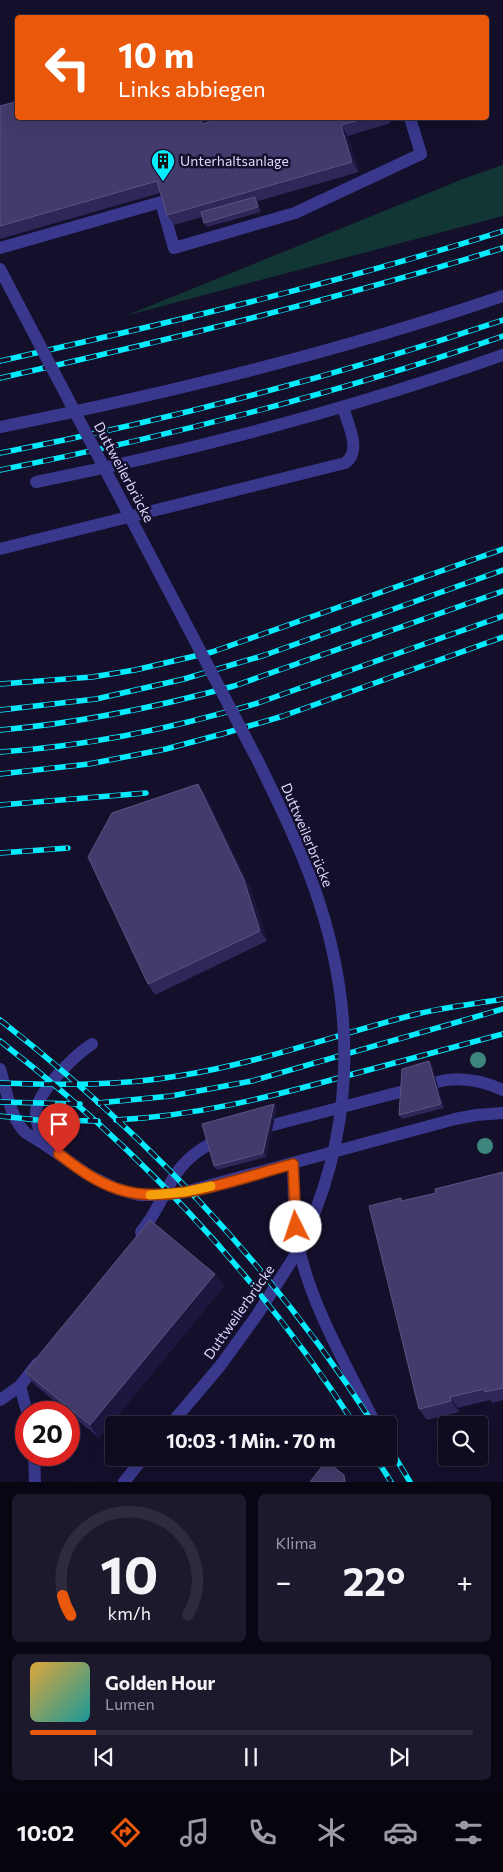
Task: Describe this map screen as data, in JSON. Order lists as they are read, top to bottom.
{
  "streets": {
    "street": ["Duttweilerbrücke"]
  },
  "places": {
    "building": ["Unterhaltsanlage"]
  },
  "page": {
    "turn": ["10 m", "Links abbiegen"],
    "limit": "20",
    "trip": "10:03 · 1 Min. · 70 m",
    "tile": "Klima",
    "heat": ["−", "22°", "+"],
    "song": ["Golden Hour", "Lumen"],
    "tabs": "10:02",
    "gauge": ["10", "km/h"]
  }
}
